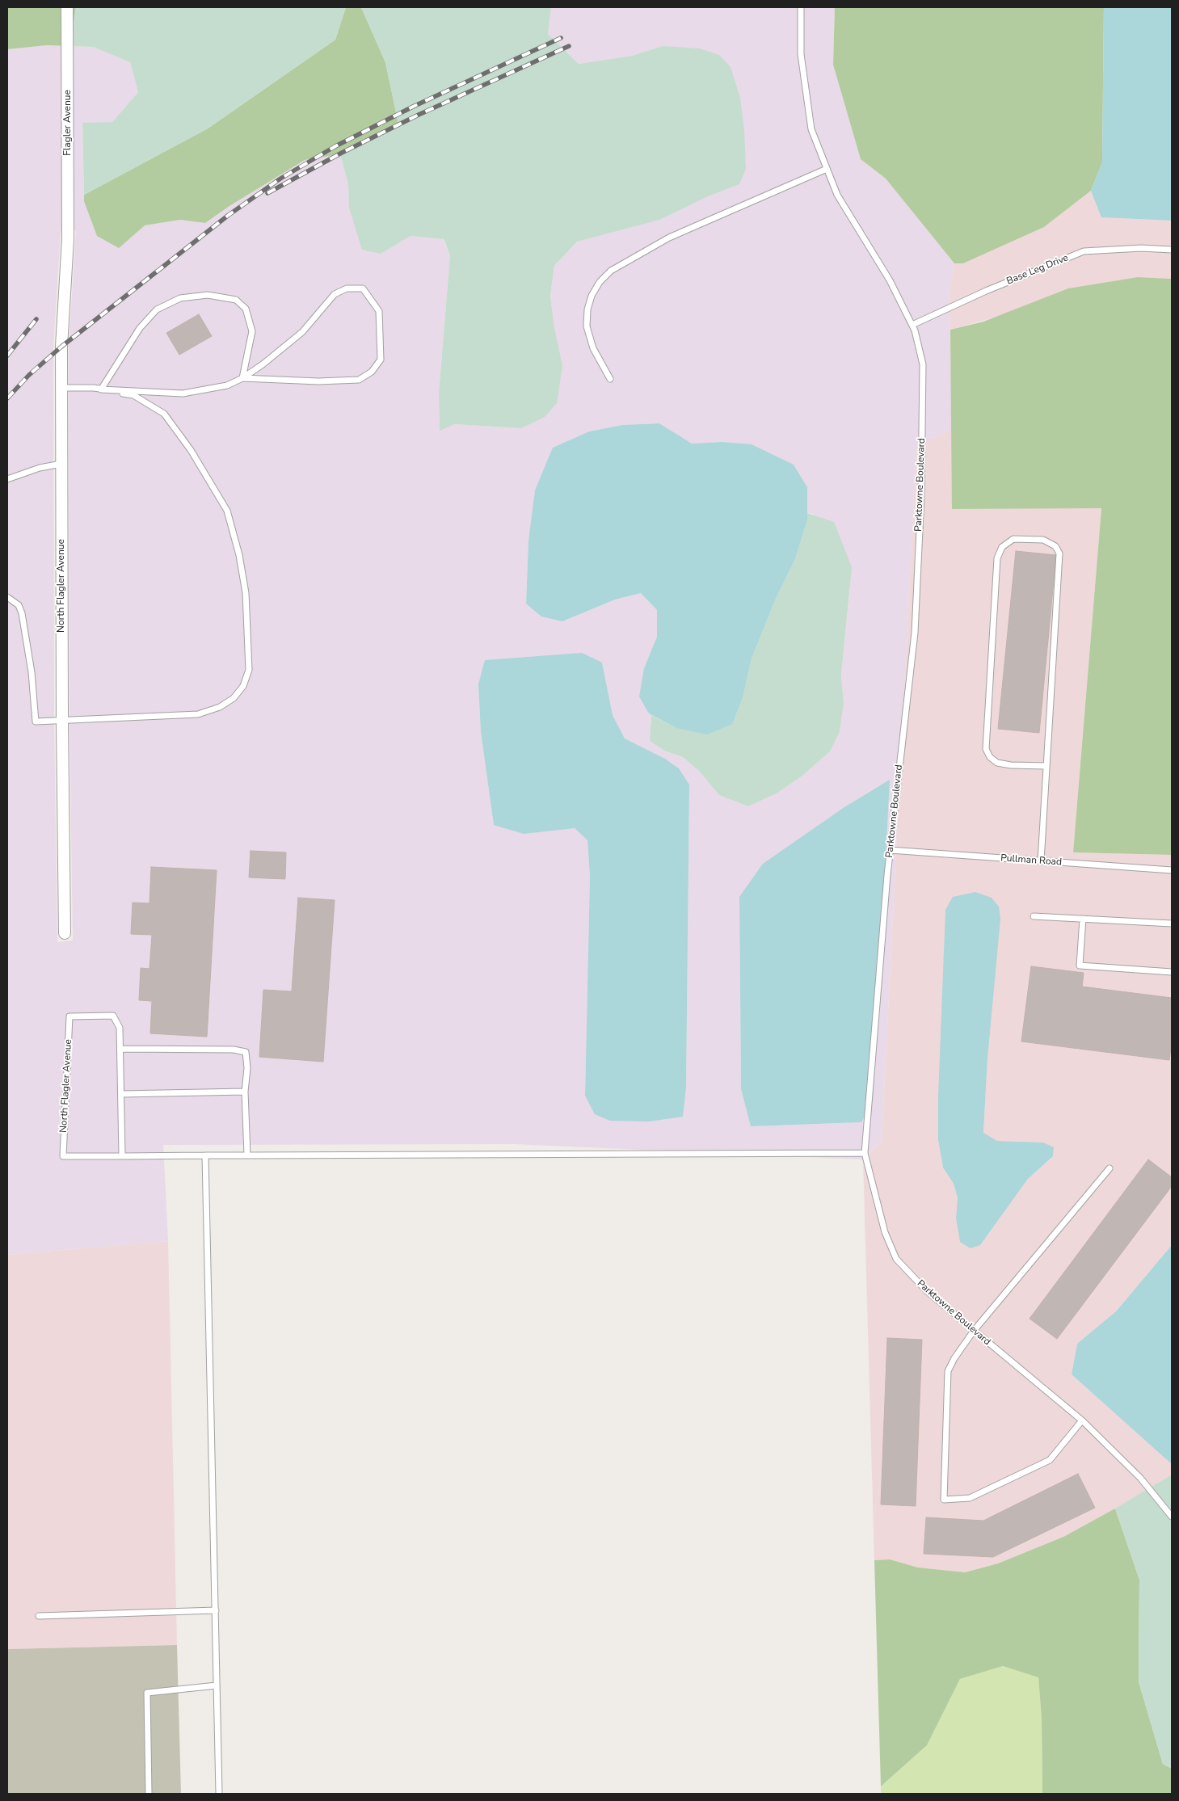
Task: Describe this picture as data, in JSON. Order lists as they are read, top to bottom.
{
  "streets": {
    "street": ["Flagler Avenue", "North Flagler Avenue"],
    "lane": ["Base Leg Drive", "Parktowne Boulevard", "Pullman Road"]
  },
  "crossings": [
    ["Flagler Avenue", "North Flagler Avenue"],
    ["Base Leg Drive", "Parktowne Boulevard"],
    ["Parktowne Boulevard", "Pullman Road"]
  ]
}
